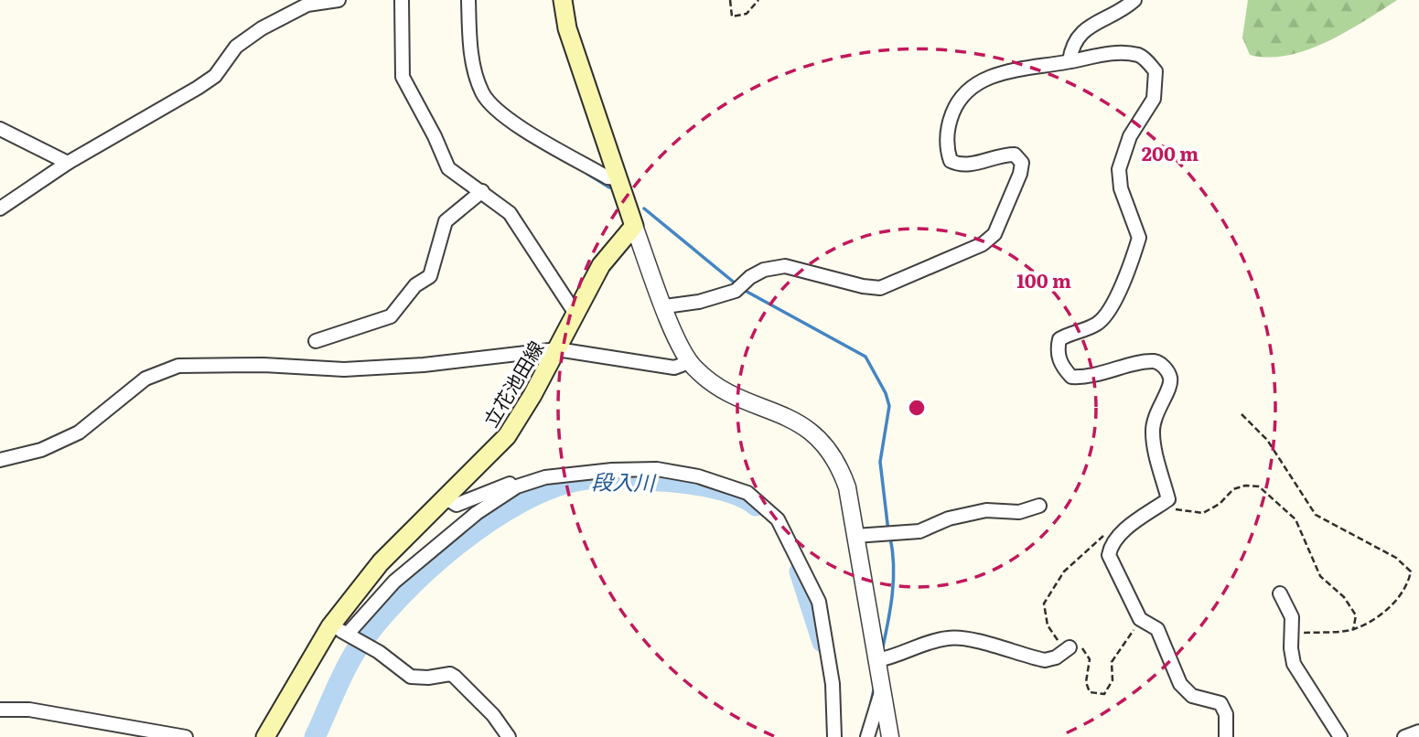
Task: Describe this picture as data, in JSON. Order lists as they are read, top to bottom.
{
  "streets": {
    "main road": ["立花池田線"]
  },
  "water": ["段入川"],
  "rings": ["200 m", "100 m"]
}
